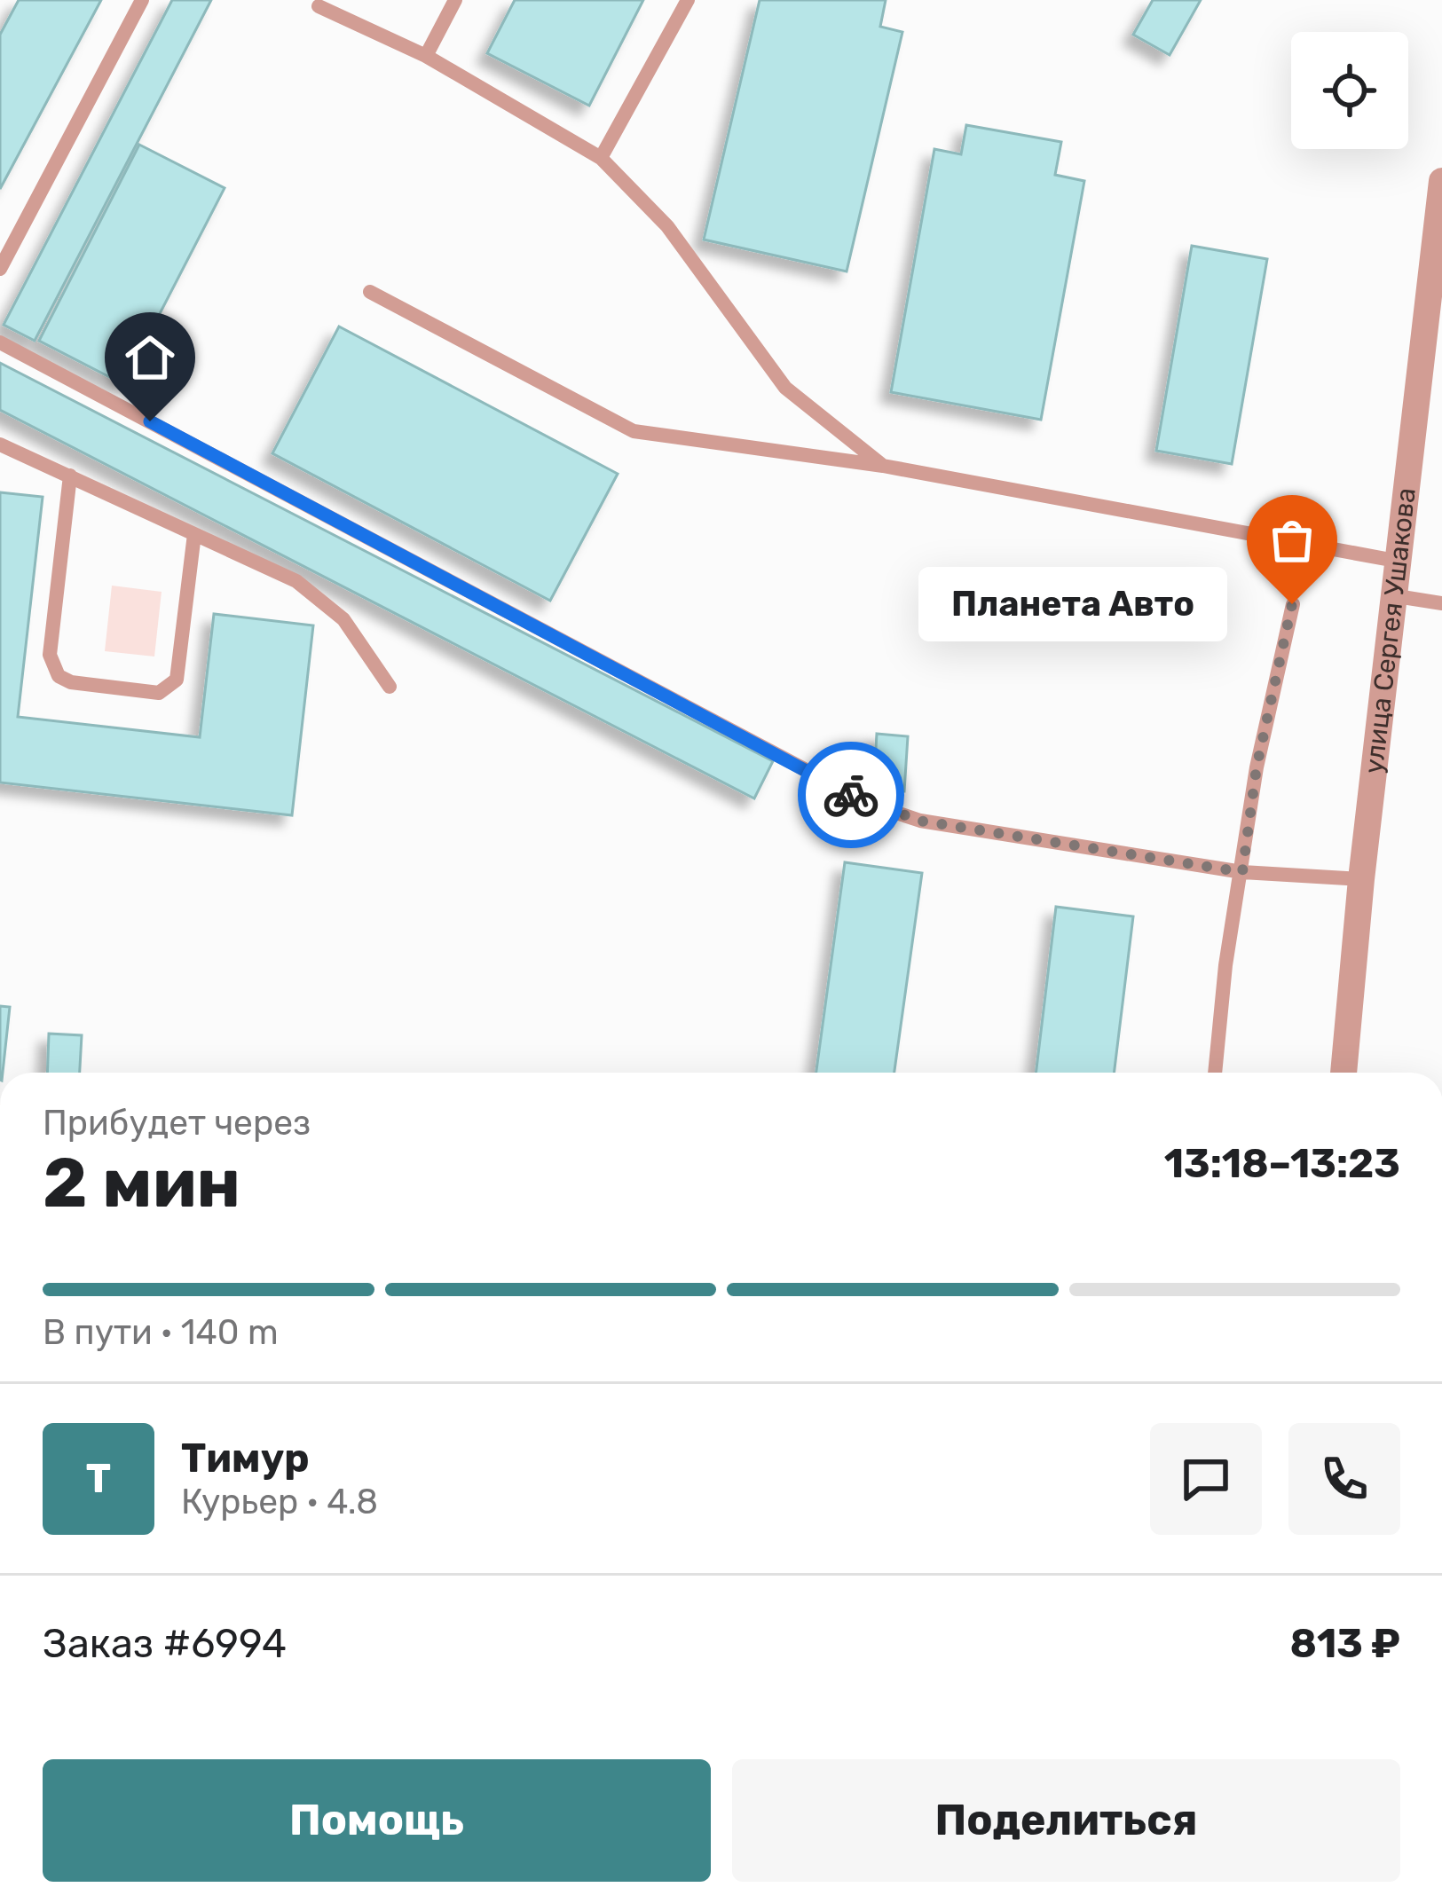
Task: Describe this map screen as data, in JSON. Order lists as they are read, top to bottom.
{
  "streets": {
    "street": ["улица Сергея Ушакова"]
  },
  "places": ["Планета Авто"],
  "page": {
    "bubble": "Планета Авто",
    "heading": ["2 мин", "Прибудет через", "13:18–13:23"],
    "panel": [
      "Тимур",
      "Курьер · 4.8",
      "Заказ #6994",
      "813 ₽"
    ],
    "bar": "В пути · 140 m",
    "round": "Т",
    "buttons": ["Помощь", "Поделиться"]
  }
}
